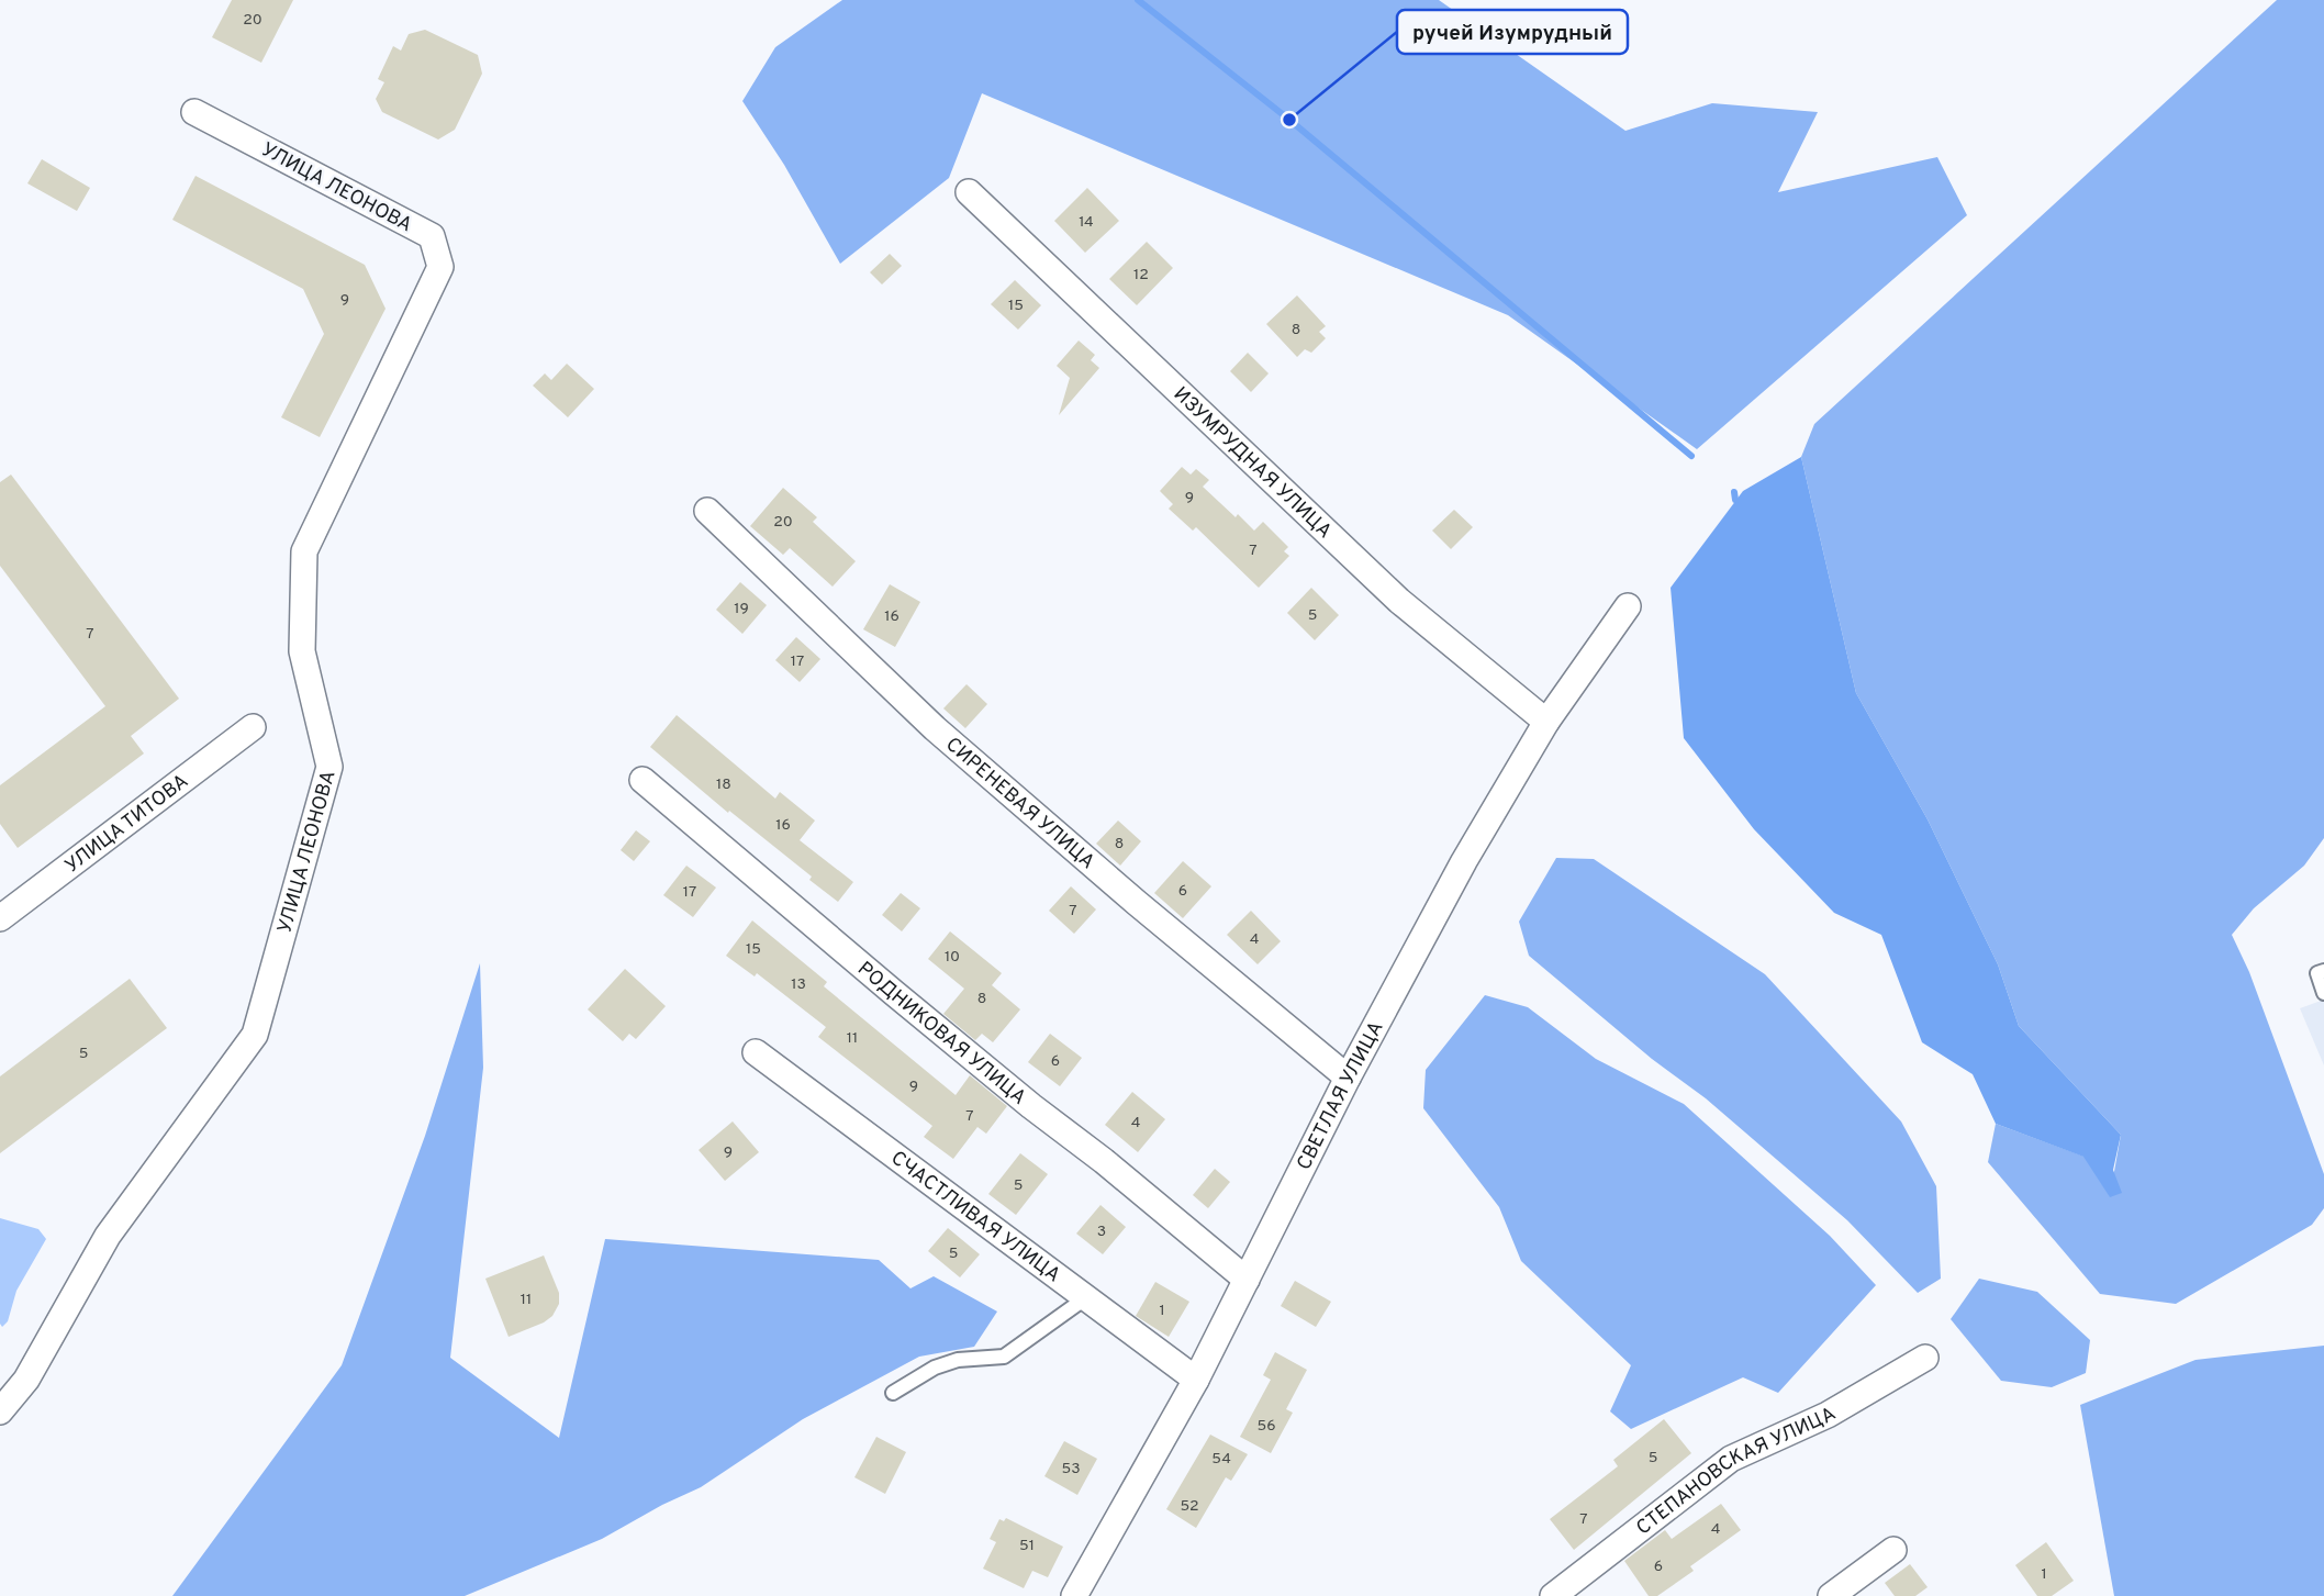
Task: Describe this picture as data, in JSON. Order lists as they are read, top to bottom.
{
  "streets": {
    "street": [
      "УЛИЦА ЛЕОНОВА",
      "ИЗУМРУДНАЯ УЛИЦА",
      "СИРЕНЕВАЯ УЛИЦА",
      "УЛИЦА ТИТОВА",
      "РОДНИКОВАЯ УЛИЦА",
      "СВЕТЛАЯ УЛИЦА",
      "СЧАСТЛИВАЯ УЛИЦА",
      "СТЕПАНОВСКАЯ УЛИЦА"
    ]
  },
  "crossings": [
    ["ИЗУМРУДНАЯ УЛИЦА", "СВЕТЛАЯ УЛИЦА"],
    ["СИРЕНЕВАЯ УЛИЦА", "СВЕТЛАЯ УЛИЦА"],
    ["РОДНИКОВАЯ УЛИЦА", "СВЕТЛАЯ УЛИЦА"],
    ["СВЕТЛАЯ УЛИЦА", "СЧАСТЛИВАЯ УЛИЦА"]
  ],
  "places": ["ручей Изумрудный"],
  "house_numbers": [
    "20",
    "14",
    "12",
    "9",
    "15",
    "8",
    "9",
    "20",
    "7",
    "19",
    "5",
    "16",
    "7",
    "17",
    "18",
    "16",
    "8",
    "6",
    "17",
    "7",
    "4",
    "15",
    "10",
    "13",
    "8",
    "11",
    "5",
    "6",
    "9",
    "7",
    "4",
    "9",
    "5",
    "3",
    "5",
    "11",
    "1",
    "56",
    "5",
    "54",
    "53",
    "52",
    "7",
    "4",
    "51",
    "6",
    "1"
  ]
}
